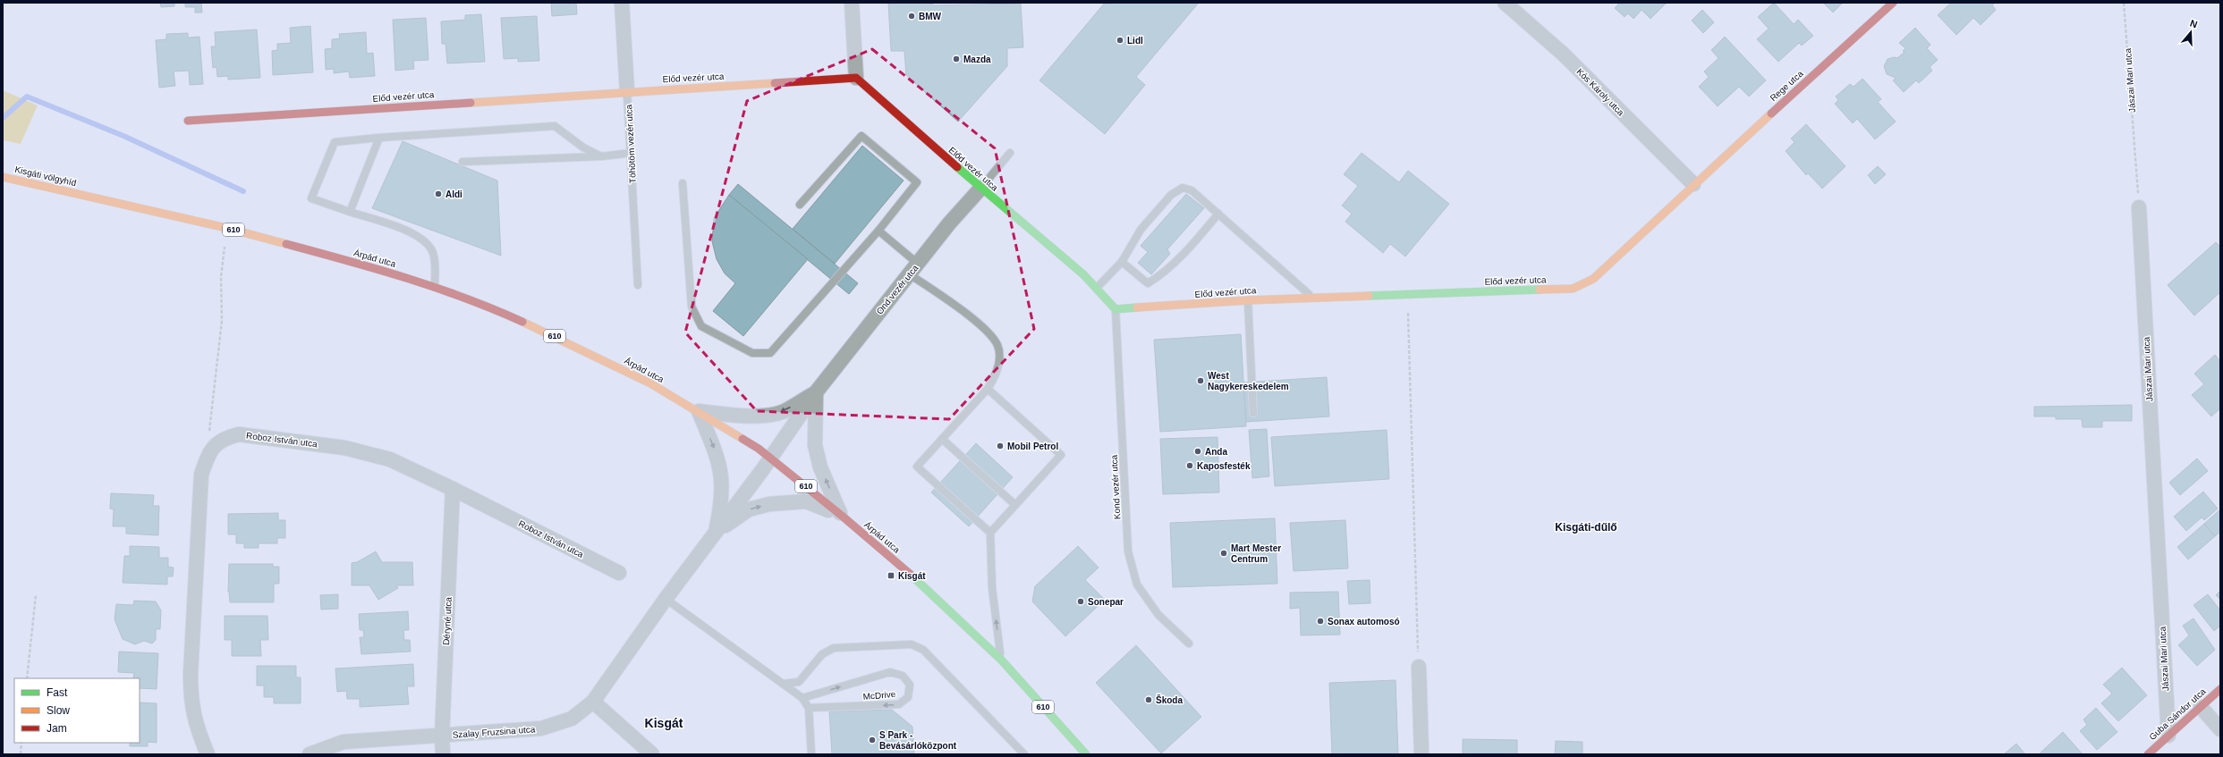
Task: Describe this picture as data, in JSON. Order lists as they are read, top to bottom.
{
  "streets": {
    "street": [
      "Előd vezér utca",
      "Jászai Mari utca",
      "Rege utca",
      "Kós Károly utca",
      "Töhötöm vezér utca",
      "Kisgáti völgyhíd",
      "610",
      "Árpád utca",
      "Ond vezér utca",
      "Roboz István utca",
      "Déryné utca",
      "Guba Sándor utca",
      "Szalay Fruzsina utca"
    ],
    "lane": ["Kond vezér utca", "McDrive"]
  },
  "crossings": [
    ["Előd vezér utca", "Rege utca"],
    ["Előd vezér utca", "Kós Károly utca"],
    ["Előd vezér utca", "Töhötöm vezér utca"],
    ["Előd vezér utca", "Ond vezér utca"],
    ["Előd vezér utca", "Kond vezér utca"],
    ["Jászai Mari utca", "Guba Sándor utca"],
    ["Rege utca", "Kós Károly utca"],
    ["Kisgáti völgyhíd", "Árpád utca"],
    ["Árpád utca", "Ond vezér utca"],
    ["Árpád utca", "Szalay Fruzsina utca"],
    ["Ond vezér utca", "Szalay Fruzsina utca"],
    ["Roboz István utca", "Déryné utca"],
    ["Déryné utca", "Szalay Fruzsina utca"]
  ],
  "districts": ["Kisgáti-dűlő", "Kisgát"],
  "places": {
    "other": [
      "BMW",
      "Lidl",
      "Mazda",
      "Aldi",
      "West Nagykereskedelem",
      "Mobil Petrol",
      "Anda",
      "Kaposfesték",
      "Mart Mester Centrum",
      "Sonepar",
      "Sonax automosó",
      "Škoda",
      "S Park - Bevásárlóközpont"
    ],
    "transit": ["Kisgát"]
  },
  "legend": ["Fast", "Slow", "Jam"],
  "north": "top"
}
